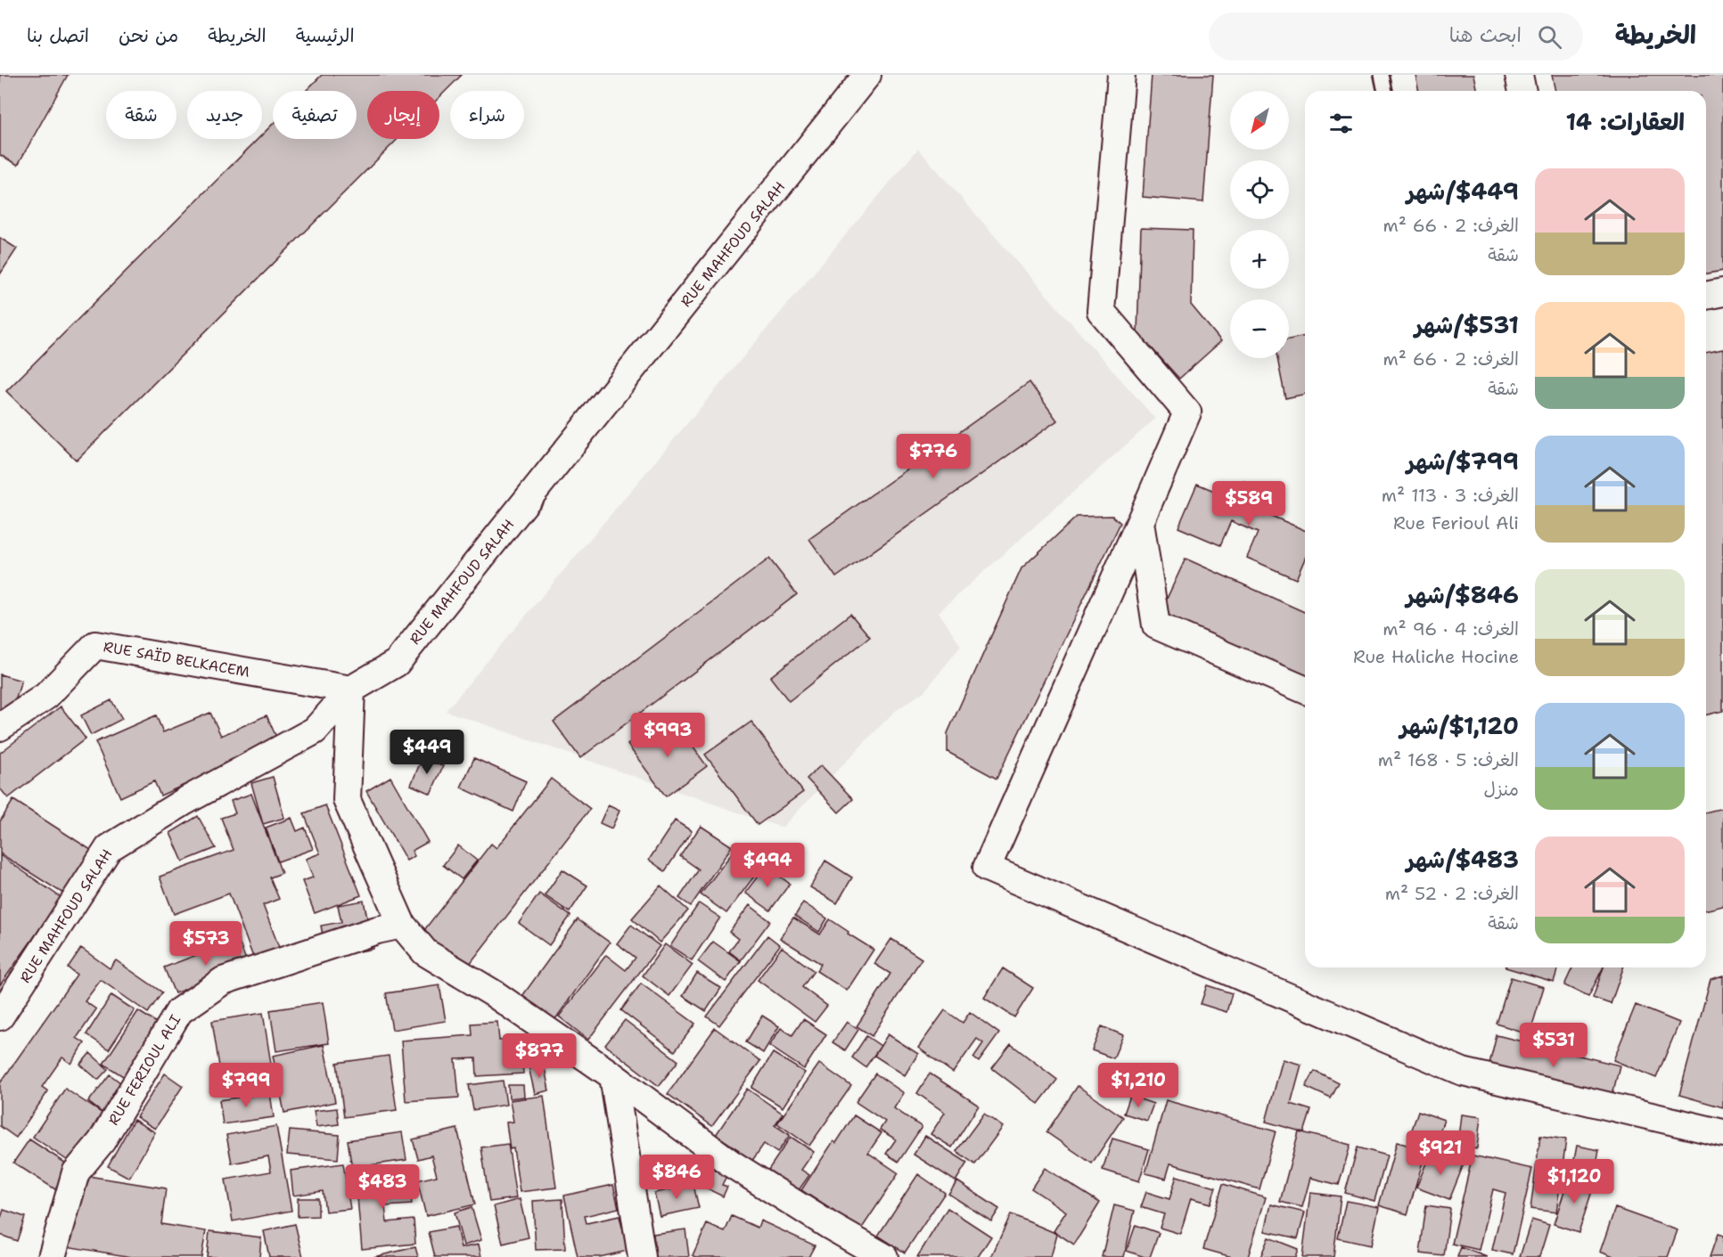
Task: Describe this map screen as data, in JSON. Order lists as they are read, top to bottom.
{
  "streets": {
    "street": ["RUE MAHFOUD SALAH", "RUE SAÏD BELKACEM", "RUE FERIOUL ALI"]
  },
  "crossings": [
    ["RUE MAHFOUD SALAH", "RUE SAÏD BELKACEM"]
  ],
  "north": "bottom left",
  "page": {
    "header": "الخريطة",
    "search": "ابحث هنا",
    "nav": [
      "الرئيسية",
      "الخريطة",
      "من نحن",
      "اتصل بنا"
    ],
    "map_buttons": ["+", "−"],
    "chip": [
      "شراء",
      "إيجار",
      "تصفية",
      "جديد",
      "شقة"
    ],
    "heading": "العقارات: 14",
    "list": [
      {
        "name": "$449/شهر",
        "note": "الغرف: 2 · 66 m² · شقة"
      },
      {
        "name": "$531/شهر",
        "note": "الغرف: 2 · 66 m² · شقة"
      },
      {
        "name": "$799/شهر",
        "note": "الغرف: 3 · 113 m² · Rue Ferioul Ali"
      },
      {
        "name": "$846/شهر",
        "note": "الغرف: 4 · 96 m² · Rue Haliche Hocine"
      },
      {
        "name": "$1,120/شهر",
        "note": "الغرف: 5 · 168 m² · منزل"
      },
      {
        "name": "$483/شهر",
        "note": "الغرف: 2 · 52 m² · شقة"
      }
    ],
    "price": [
      "$776",
      "$589",
      "$993",
      "$449",
      "$494",
      "$573",
      "$531",
      "$877",
      "$799",
      "$1,210",
      "$921",
      "$846",
      "$1,120",
      "$483"
    ]
  }
}
